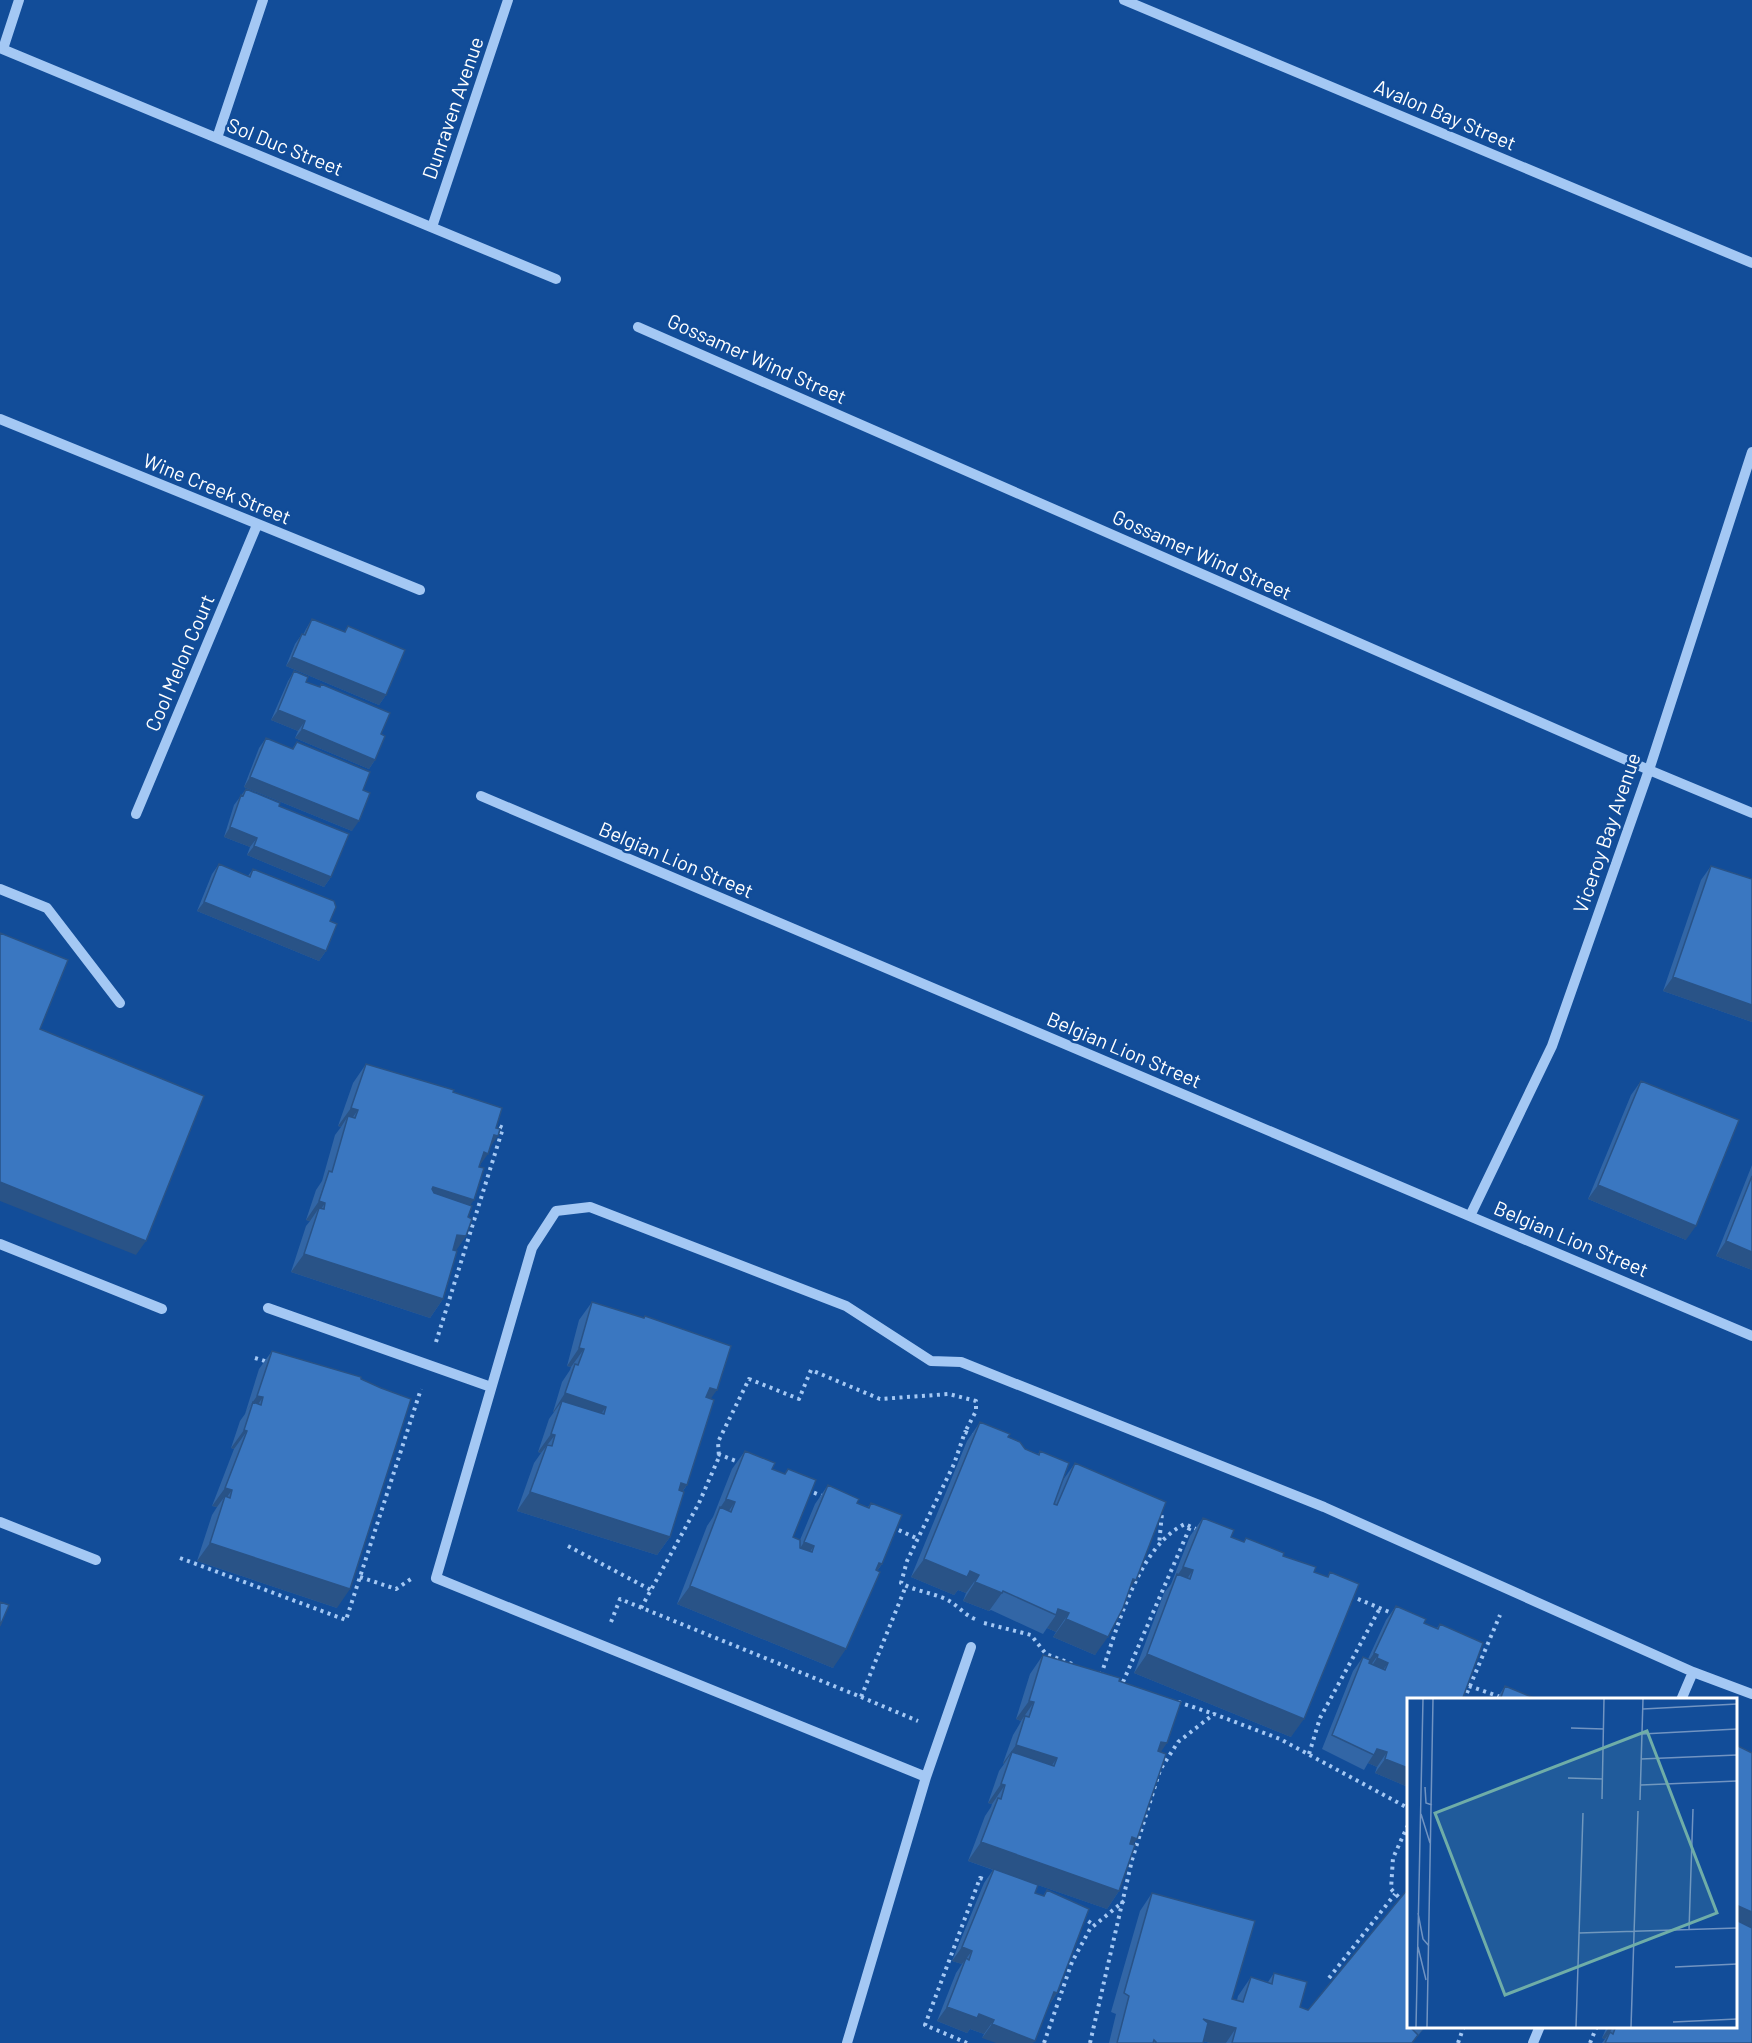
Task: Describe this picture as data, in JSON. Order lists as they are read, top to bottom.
{
  "streets": {
    "street": [
      "Dunraven Avenue",
      "Avalon Bay Street",
      "Sol Duc Street",
      "Gossamer Wind Street",
      "Wine Creek Street",
      "Cool Melon Court",
      "Viceroy Bay Avenue",
      "Belgian Lion Street"
    ]
  },
  "crossings": [
    ["Dunraven Avenue", "Sol Duc Street"],
    ["Gossamer Wind Street", "Viceroy Bay Avenue"],
    ["Wine Creek Street", "Cool Melon Court"],
    ["Viceroy Bay Avenue", "Belgian Lion Street"]
  ]
}
